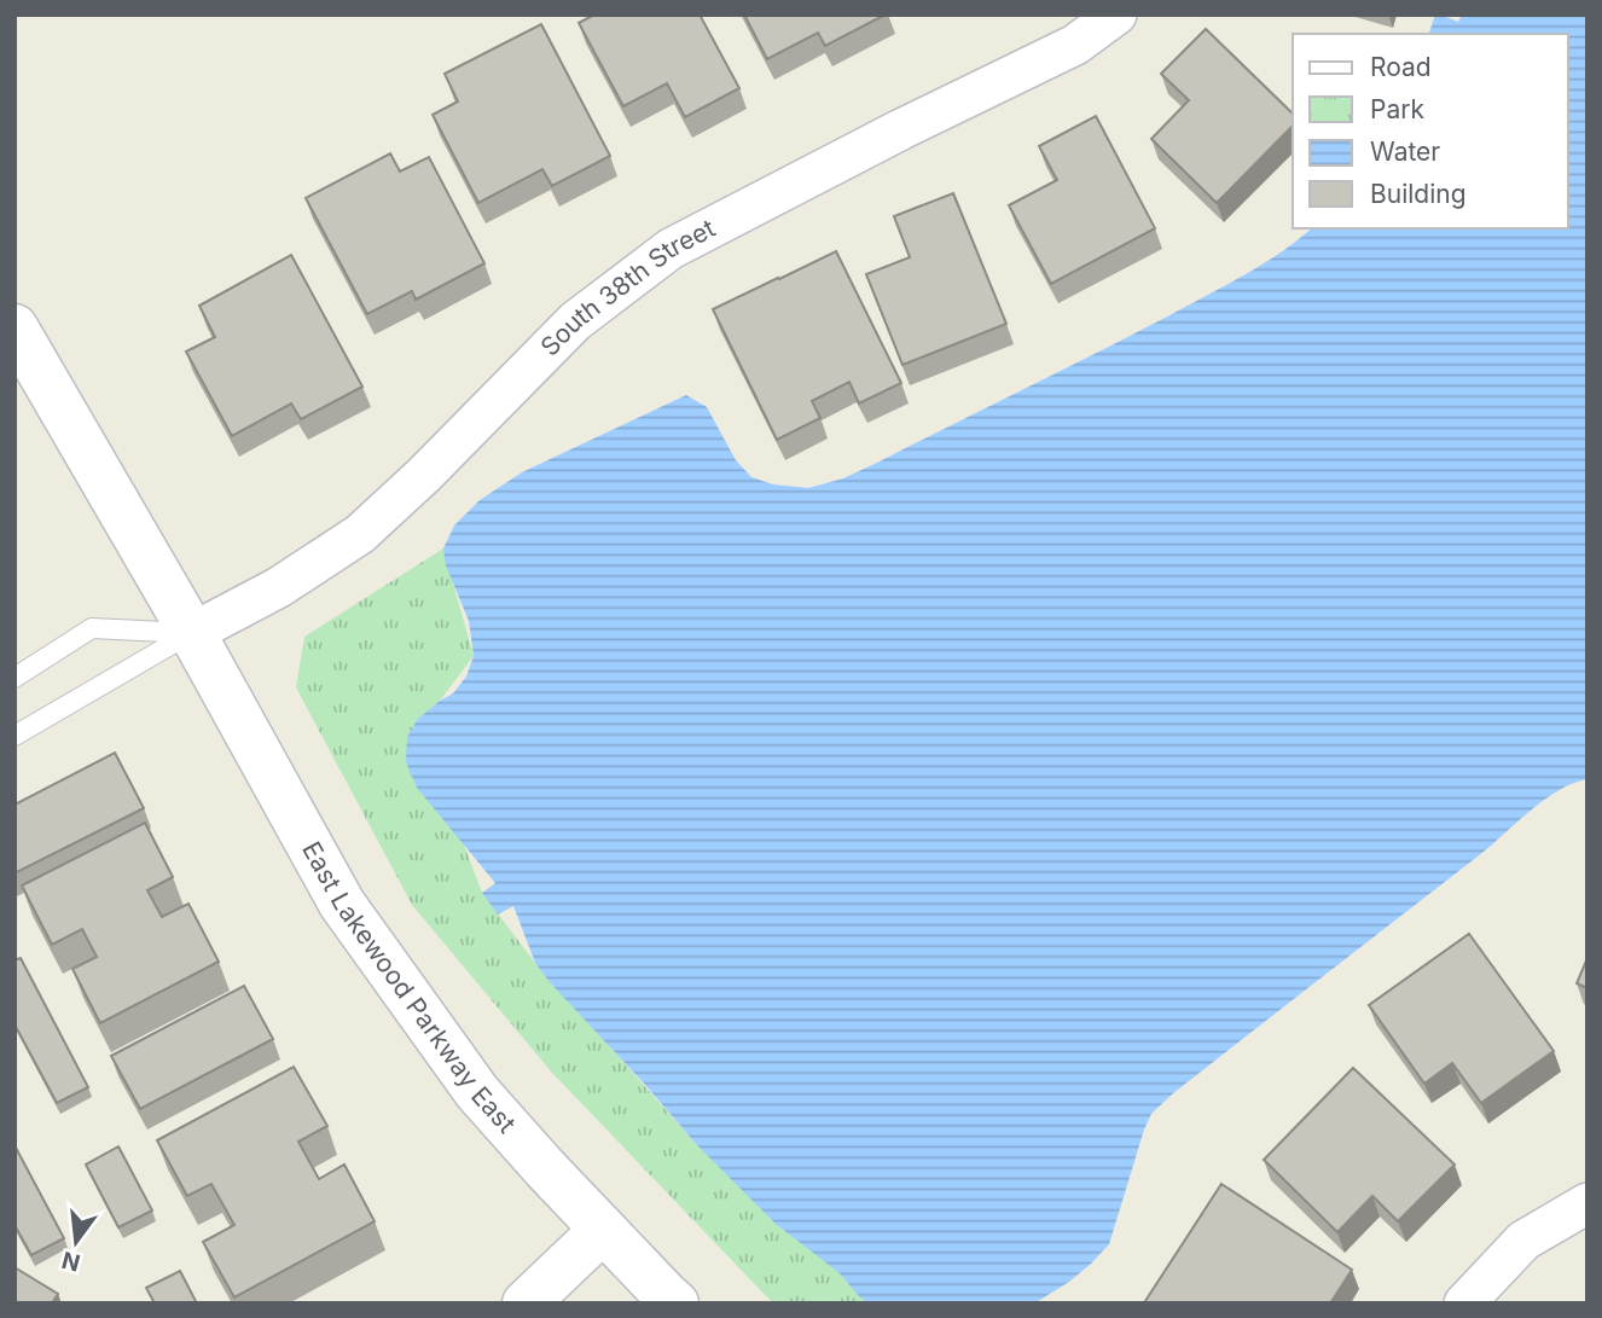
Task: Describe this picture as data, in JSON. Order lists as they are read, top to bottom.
{
  "streets": {
    "street": ["South 38th Street", "East Lakewood Parkway East"]
  },
  "crossings": [
    ["South 38th Street", "East Lakewood Parkway East"]
  ],
  "legend": [
    "Road",
    "Park",
    "Water",
    "Building"
  ],
  "north": "bottom"
}
